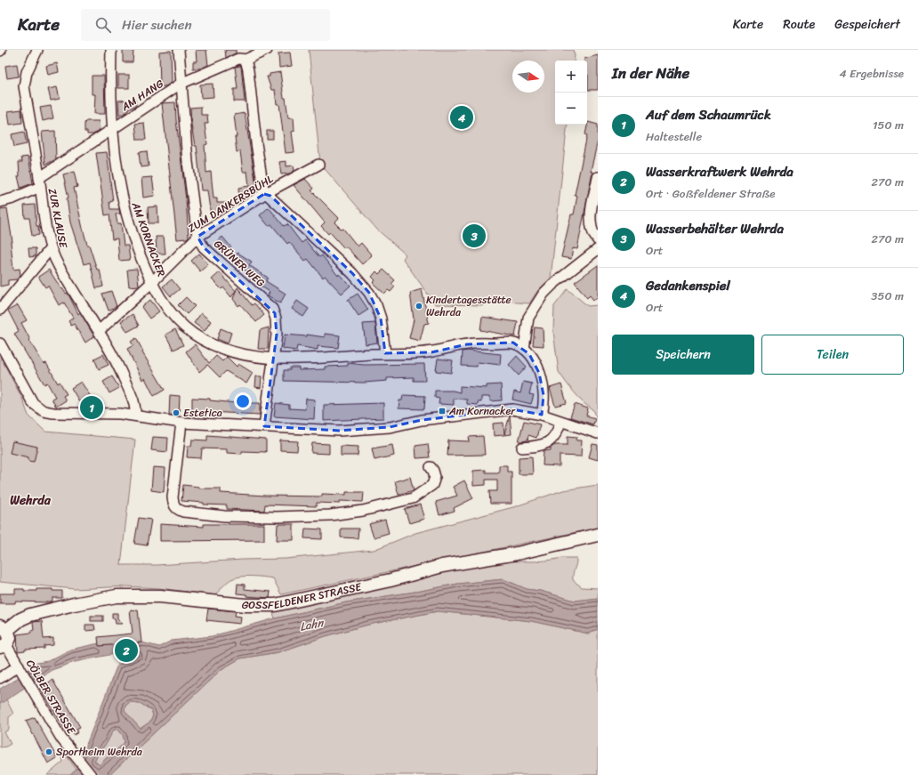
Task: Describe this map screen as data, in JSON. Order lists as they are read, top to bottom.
{
  "streets": {
    "main road": ["GOSSFELDENER STRASSE"],
    "street": [
      "AM HANG",
      "ZUM DANKERSBÜHL",
      "ZUR KLAUSE",
      "AM KORNACKER",
      "GRÜNER WEG",
      "CÖLBER STRASSE"
    ]
  },
  "crossings": [
    ["AM HANG", "ZUR KLAUSE"],
    ["AM HANG", "AM KORNACKER"],
    ["ZUM DANKERSBÜHL", "ZUR KLAUSE"],
    ["ZUM DANKERSBÜHL", "AM KORNACKER"],
    ["ZUM DANKERSBÜHL", "GRÜNER WEG"],
    ["AM KORNACKER", "GRÜNER WEG"]
  ],
  "districts": ["Wehrda"],
  "water": ["Lahn"],
  "places": {
    "other": ["Kindertagesstätte Wehrda", "Estetica", "Sportheim Wehrda"],
    "transit": ["Am Kornacker"]
  },
  "north": "right",
  "page": {
    "header": "Karte",
    "search": "Hier suchen",
    "nav": ["Karte", "Route", "Gespeichert"],
    "heading": ["In der Nähe", "4 Ergebnisse"],
    "map_buttons": ["+", "−"],
    "list": [
      {
        "mark": "1",
        "name": "Auf dem Schaumrück",
        "note": "Haltestelle",
        "value": "150 m"
      },
      {
        "mark": "2",
        "name": "Wasserkraftwerk Wehrda",
        "note": "Ort · Goßfeldener Straße",
        "value": "270 m"
      },
      {
        "mark": "3",
        "name": "Wasserbehälter Wehrda",
        "note": "Ort",
        "value": "270 m"
      },
      {
        "mark": "4",
        "name": "Gedankenspiel",
        "note": "Ort",
        "value": "350 m"
      }
    ],
    "pins": [
      "4",
      "3",
      "1",
      "2"
    ],
    "buttons": ["Speichern", "Teilen"]
  }
}
